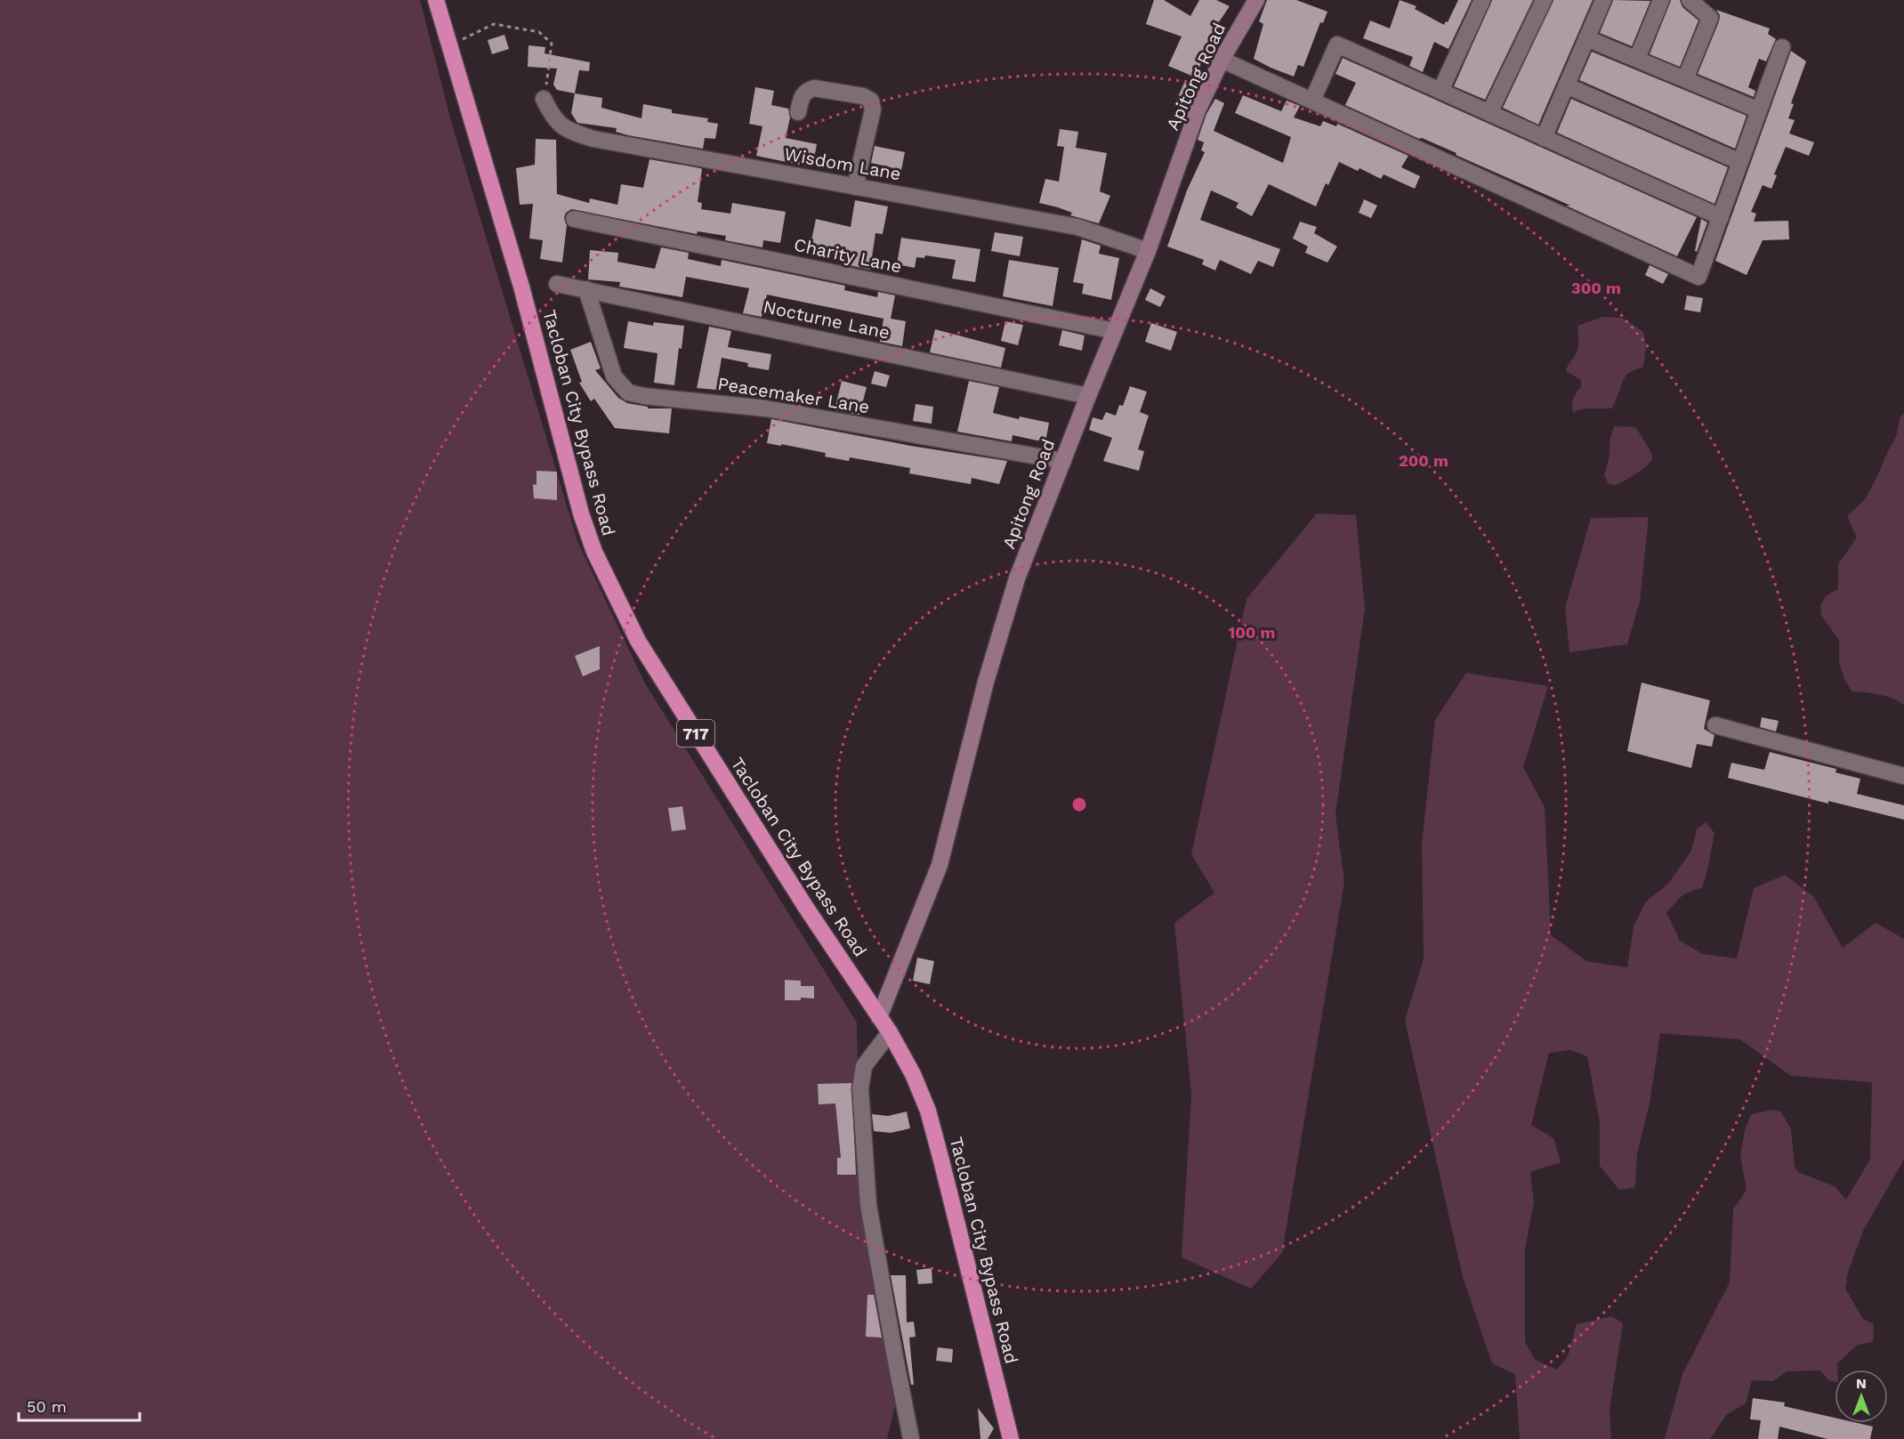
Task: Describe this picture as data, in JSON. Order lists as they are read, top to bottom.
{
  "streets": {
    "highway": ["Tacloban City Bypass Road", "717"],
    "street": [
      "Apitong Road",
      "Wisdom Lane",
      "Charity Lane",
      "Nocturne Lane",
      "Peacemaker Lane"
    ]
  },
  "crossings": [
    ["Apitong Road", "Wisdom Lane"],
    ["Apitong Road", "Charity Lane"],
    ["Apitong Road", "Nocturne Lane"],
    ["Apitong Road", "Peacemaker Lane"],
    ["Apitong Road", "Tacloban City Bypass Road"],
    ["Nocturne Lane", "Peacemaker Lane"]
  ],
  "scale_bar": "50 m",
  "north": "top",
  "rings": ["300 m", "200 m", "100 m"]
}
